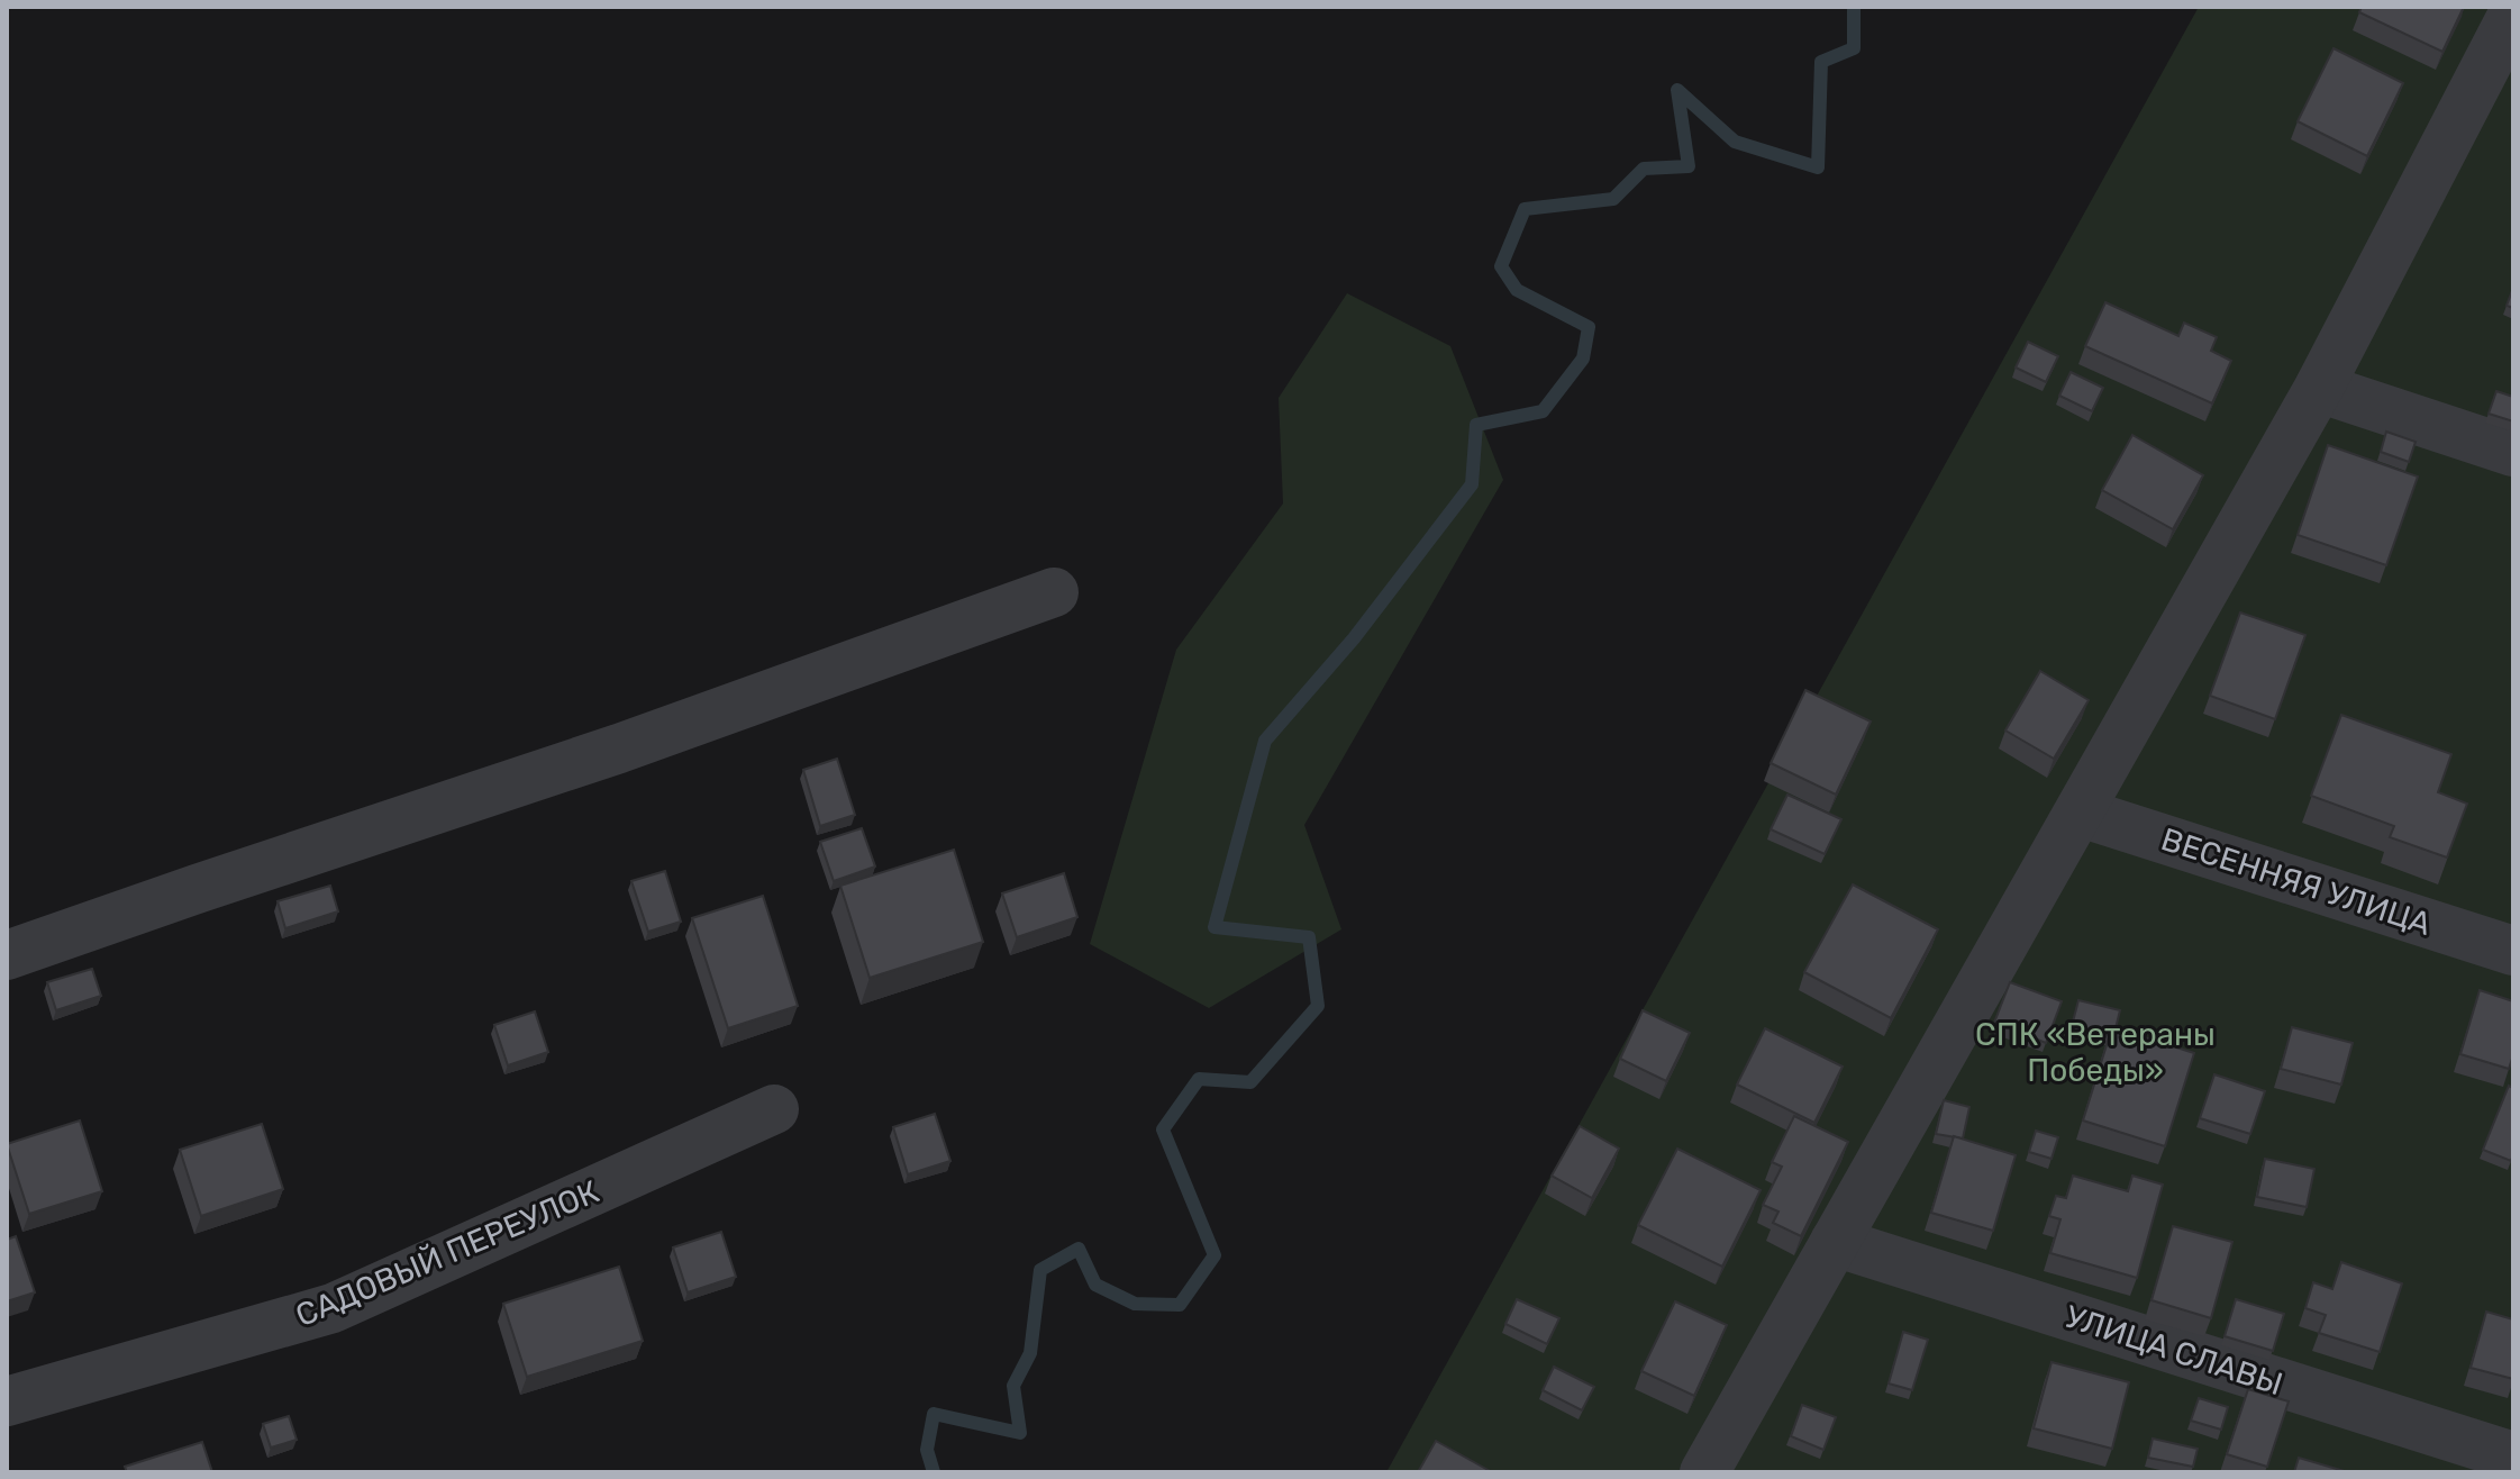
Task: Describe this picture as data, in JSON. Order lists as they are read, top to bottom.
{
  "streets": {
    "street": ["ВЕСЕННЯЯ УЛИЦА", "САДОВЫЙ ПЕРЕУЛОК", "УЛИЦА СЛАВЫ"]
  },
  "parks": ["СПК «Ветераны Победы»"]
}
